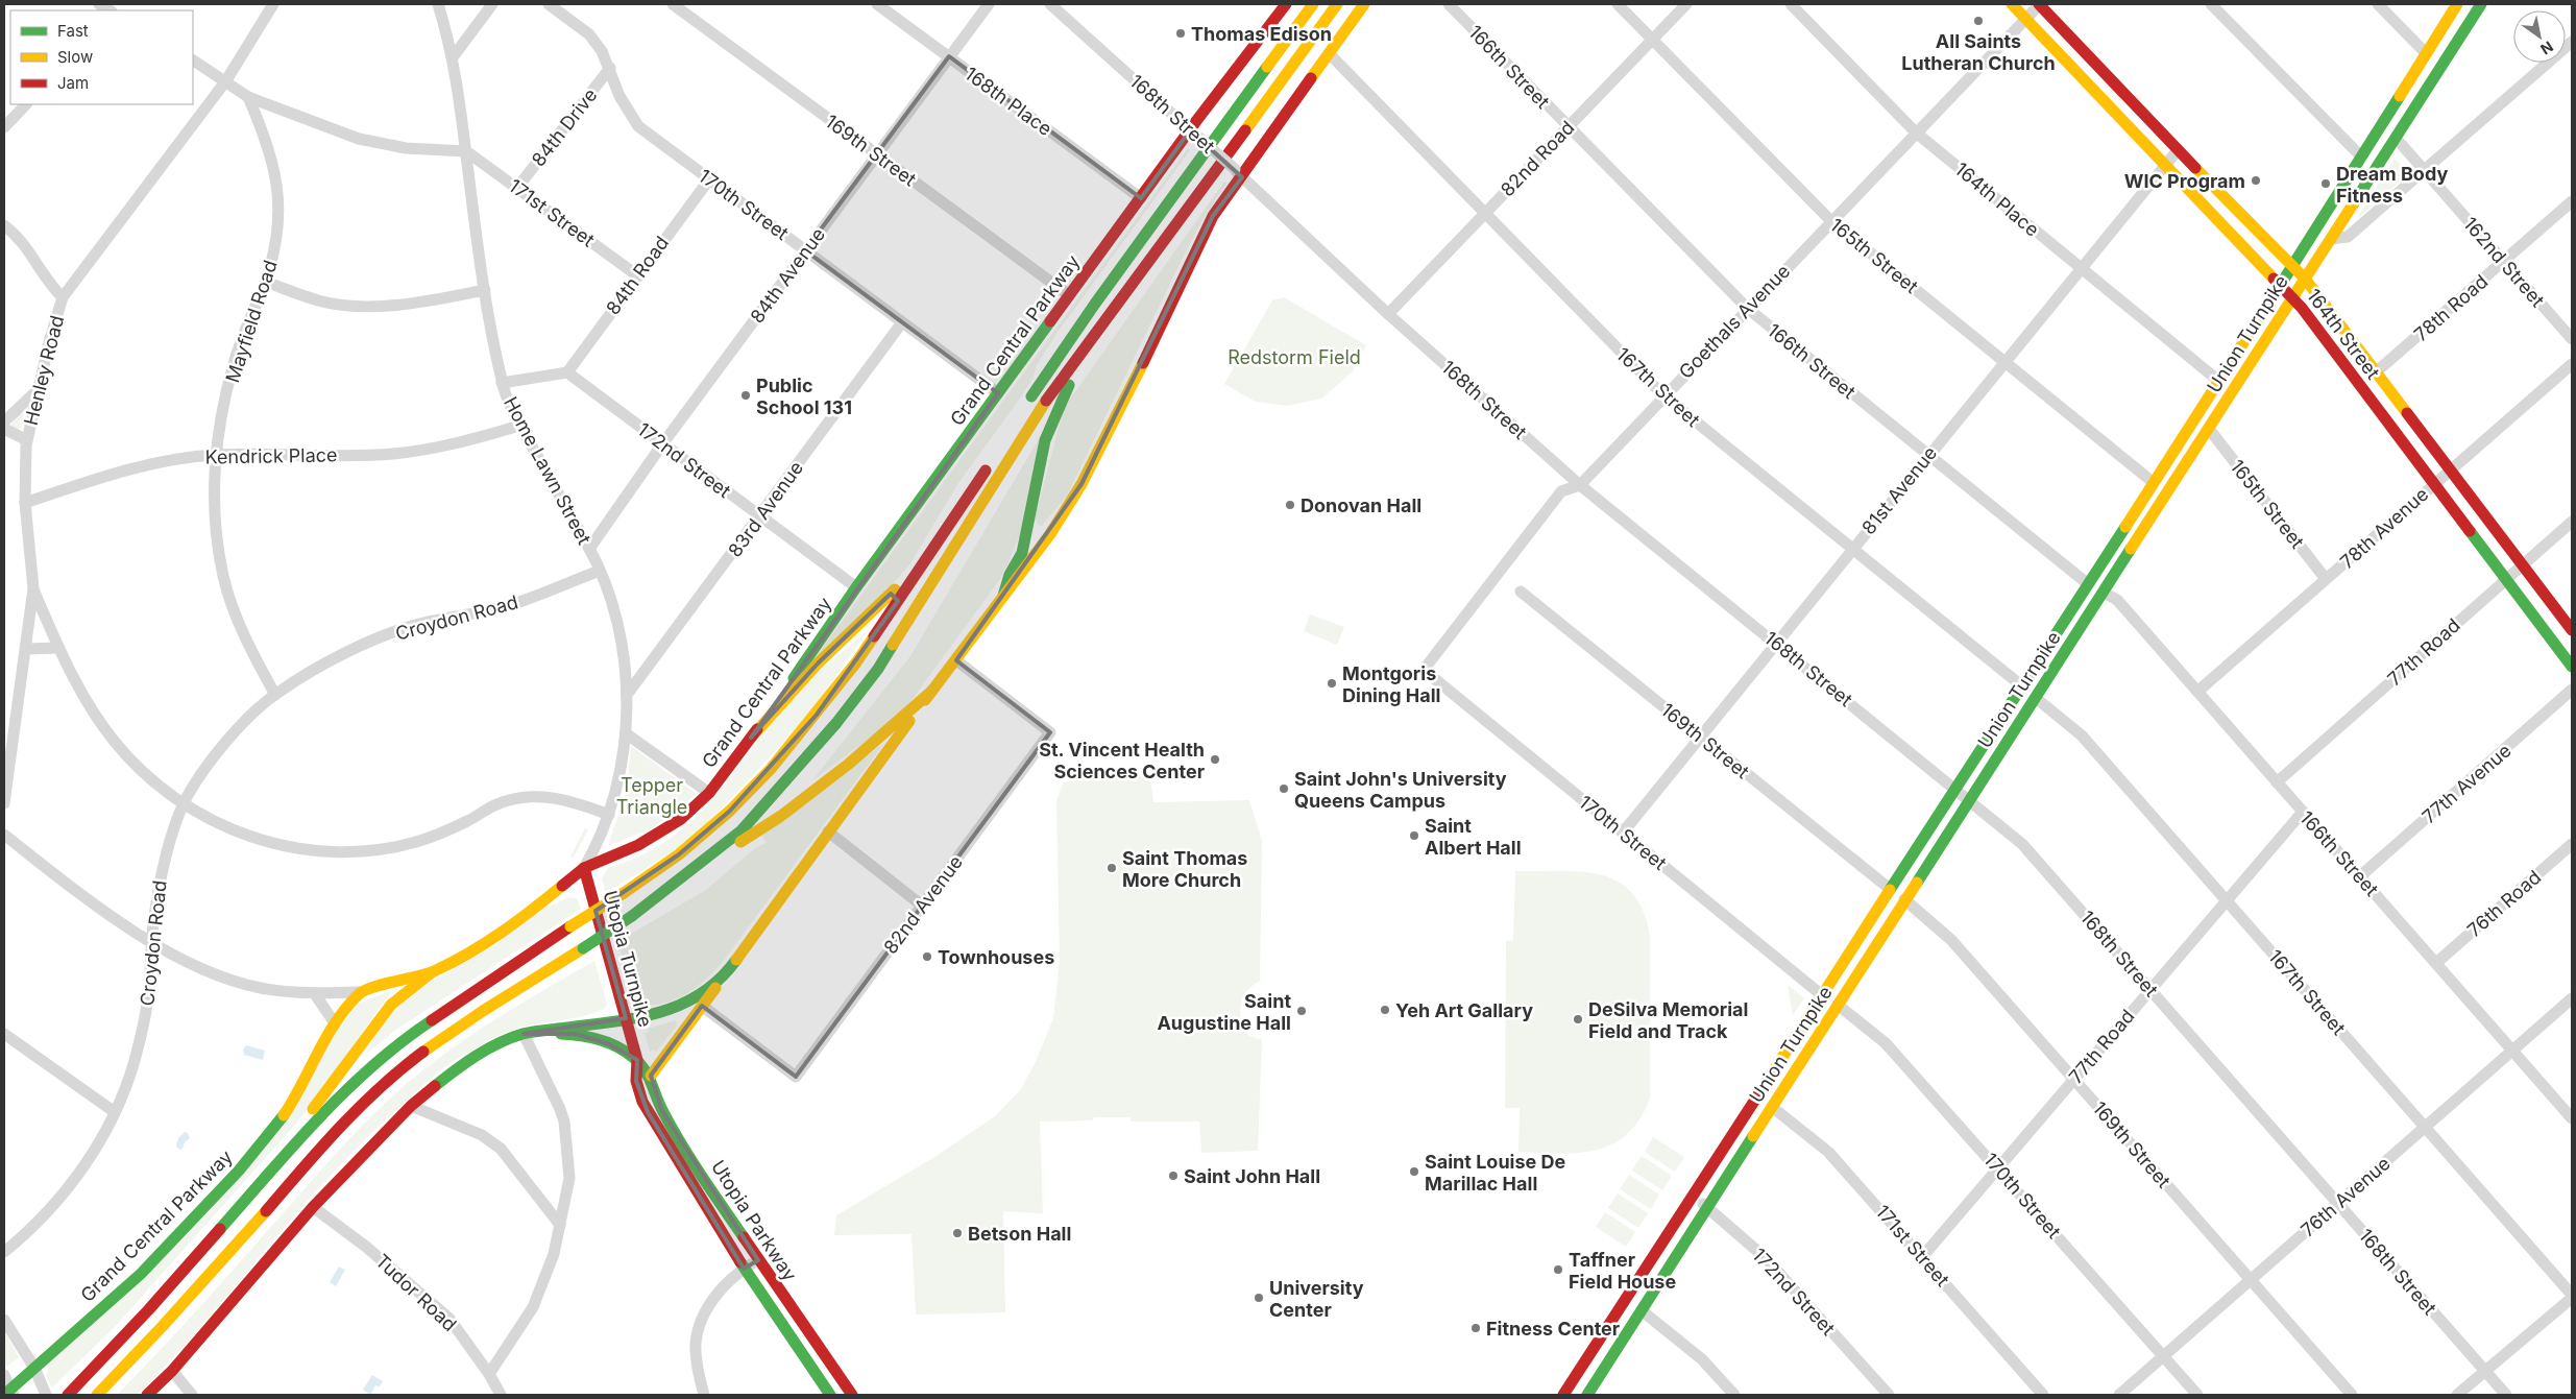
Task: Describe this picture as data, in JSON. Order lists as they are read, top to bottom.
{
  "streets": {
    "main road": [
      "Union Turnpike",
      "164th Street",
      "Grand Central Parkway",
      "Utopia Turnpike",
      "Utopia Parkway"
    ],
    "street": [
      "166th Street",
      "168th Place",
      "168th Street",
      "84th Drive",
      "169th Street",
      "82nd Road",
      "164th Place",
      "170th Street",
      "171st Street",
      "165th Street",
      "162nd Street",
      "84th Road",
      "84th Avenue",
      "78th Road",
      "Mayfield Road",
      "Goethals Avenue",
      "Henley Road",
      "167th Street",
      "Kendrick Place",
      "172nd Street",
      "Home Lawn Street",
      "81st Avenue",
      "83rd Avenue",
      "78th Avenue",
      "Croydon Road",
      "77th Road",
      "77th Avenue",
      "76th Road",
      "82nd Avenue",
      "76th Avenue",
      "Tudor Road"
    ]
  },
  "crossings": [
    ["166th Street", "82nd Road"],
    ["166th Street", "Goethals Avenue"],
    ["166th Street", "Union Turnpike"],
    ["166th Street", "81st Avenue"],
    ["166th Street", "78th Avenue"],
    ["166th Street", "77th Road"],
    ["166th Street", "77th Avenue"],
    ["166th Street", "76th Road"],
    ["166th Street", "76th Avenue"],
    ["168th Place", "84th Avenue"],
    ["168th Place", "Grand Central Parkway"],
    ["168th Street", "82nd Road"],
    ["168th Street", "Goethals Avenue"],
    ["168th Street", "Union Turnpike"],
    ["168th Street", "Grand Central Parkway"],
    ["168th Street", "81st Avenue"],
    ["168th Street", "77th Road"],
    ["168th Street", "76th Avenue"],
    ["84th Drive", "170th Street"],
    ["84th Drive", "171st Street"],
    ["169th Street", "84th Avenue"],
    ["169th Street", "Union Turnpike"],
    ["169th Street", "Grand Central Parkway"],
    ["169th Street", "81st Avenue"],
    ["169th Street", "77th Road"],
    ["169th Street", "76th Avenue"],
    ["82nd Road", "165th Street"],
    ["82nd Road", "167th Street"],
    ["164th Place", "Goethals Avenue"],
    ["164th Place", "Union Turnpike"],
    ["164th Place", "81st Avenue"],
    ["170th Street", "84th Road"],
    ["170th Street", "84th Avenue"],
    ["170th Street", "Goethals Avenue"],
    ["170th Street", "Union Turnpike"],
    ["170th Street", "Grand Central Parkway"],
    ["170th Street", "81st Avenue"],
    ["170th Street", "83rd Avenue"],
    ["170th Street", "77th Road"],
    ["170th Street", "76th Avenue"],
    ["171st Street", "84th Road"],
    ["171st Street", "Union Turnpike"],
    ["171st Street", "Home Lawn Street"],
    ["171st Street", "77th Road"],
    ["165th Street", "Goethals Avenue"],
    ["165th Street", "Union Turnpike"],
    ["165th Street", "81st Avenue"],
    ["165th Street", "78th Avenue"],
    ["162nd Street", "78th Road"],
    ["162nd Street", "Union Turnpike"],
    ["84th Road", "172nd Street"],
    ["84th Avenue", "172nd Street"],
    ["84th Avenue", "Home Lawn Street"],
    ["78th Road", "164th Street"],
    ["Mayfield Road", "Kendrick Place"],
    ["Mayfield Road", "Croydon Road"],
    ["Goethals Avenue", "164th Street"],
    ["Goethals Avenue", "167th Street"],
    ["Union Turnpike", "164th Street"],
    ["Union Turnpike", "167th Street"],
    ["Union Turnpike", "172nd Street"],
    ["164th Street", "81st Avenue"],
    ["164th Street", "78th Avenue"],
    ["164th Street", "77th Road"],
    ["Grand Central Parkway", "172nd Street"],
    ["Grand Central Parkway", "Home Lawn Street"],
    ["Grand Central Parkway", "Utopia Turnpike"],
    ["Henley Road", "Kendrick Place"],
    ["167th Street", "81st Avenue"],
    ["167th Street", "77th Road"],
    ["167th Street", "76th Avenue"],
    ["Kendrick Place", "Home Lawn Street"],
    ["172nd Street", "83rd Avenue"],
    ["Home Lawn Street", "83rd Avenue"],
    ["Home Lawn Street", "Croydon Road"],
    ["Home Lawn Street", "Utopia Turnpike"],
    ["Utopia Turnpike", "Utopia Parkway"]
  ],
  "parks": ["Redstorm Field", "Tepper Triangle"],
  "places": [
    "All Saints Lutheran Church",
    "Thomas Edison",
    "WIC Program",
    "Dream Body Fitness",
    "Public School 131",
    "Donovan Hall",
    "Montgoris Dining Hall",
    "St. Vincent Health Sciences Center",
    "Saint John's University Queens Campus",
    "Saint Albert Hall",
    "Saint Thomas More Church",
    "Townhouses",
    "Yeh Art Gallary",
    "Saint Augustine Hall",
    "DeSilva Memorial Field and Track",
    "Saint Louise De Marillac Hall",
    "Saint John Hall",
    "Betson Hall",
    "Taffner Field House",
    "University Center",
    "Fitness Center"
  ],
  "legend": ["Fast", "Slow", "Jam"],
  "north": "bottom right"
}
